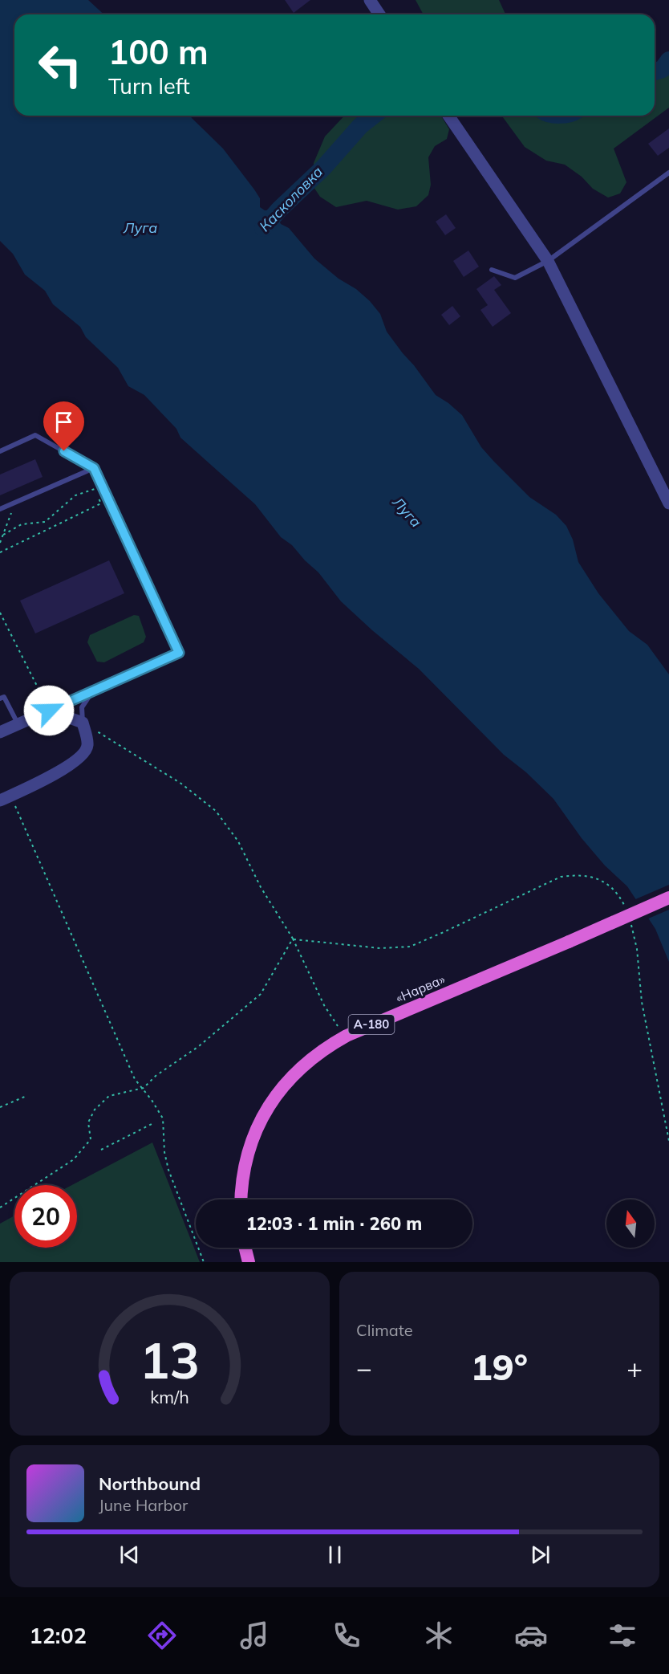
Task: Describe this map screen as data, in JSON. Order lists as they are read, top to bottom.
{
  "streets": {
    "highway": ["«Нарва»", "А-180"]
  },
  "water": ["Касколовка", "Луга"],
  "north": "top",
  "page": {
    "turn": ["100 m", "Turn left"],
    "limit": "20",
    "trip": "12:03 · 1 min · 260 m",
    "tile": "Climate",
    "heat": ["−", "19°", "+"],
    "song": ["Northbound", "June Harbor"],
    "tabs": "12:02",
    "gauge": ["13", "km/h"]
  }
}
